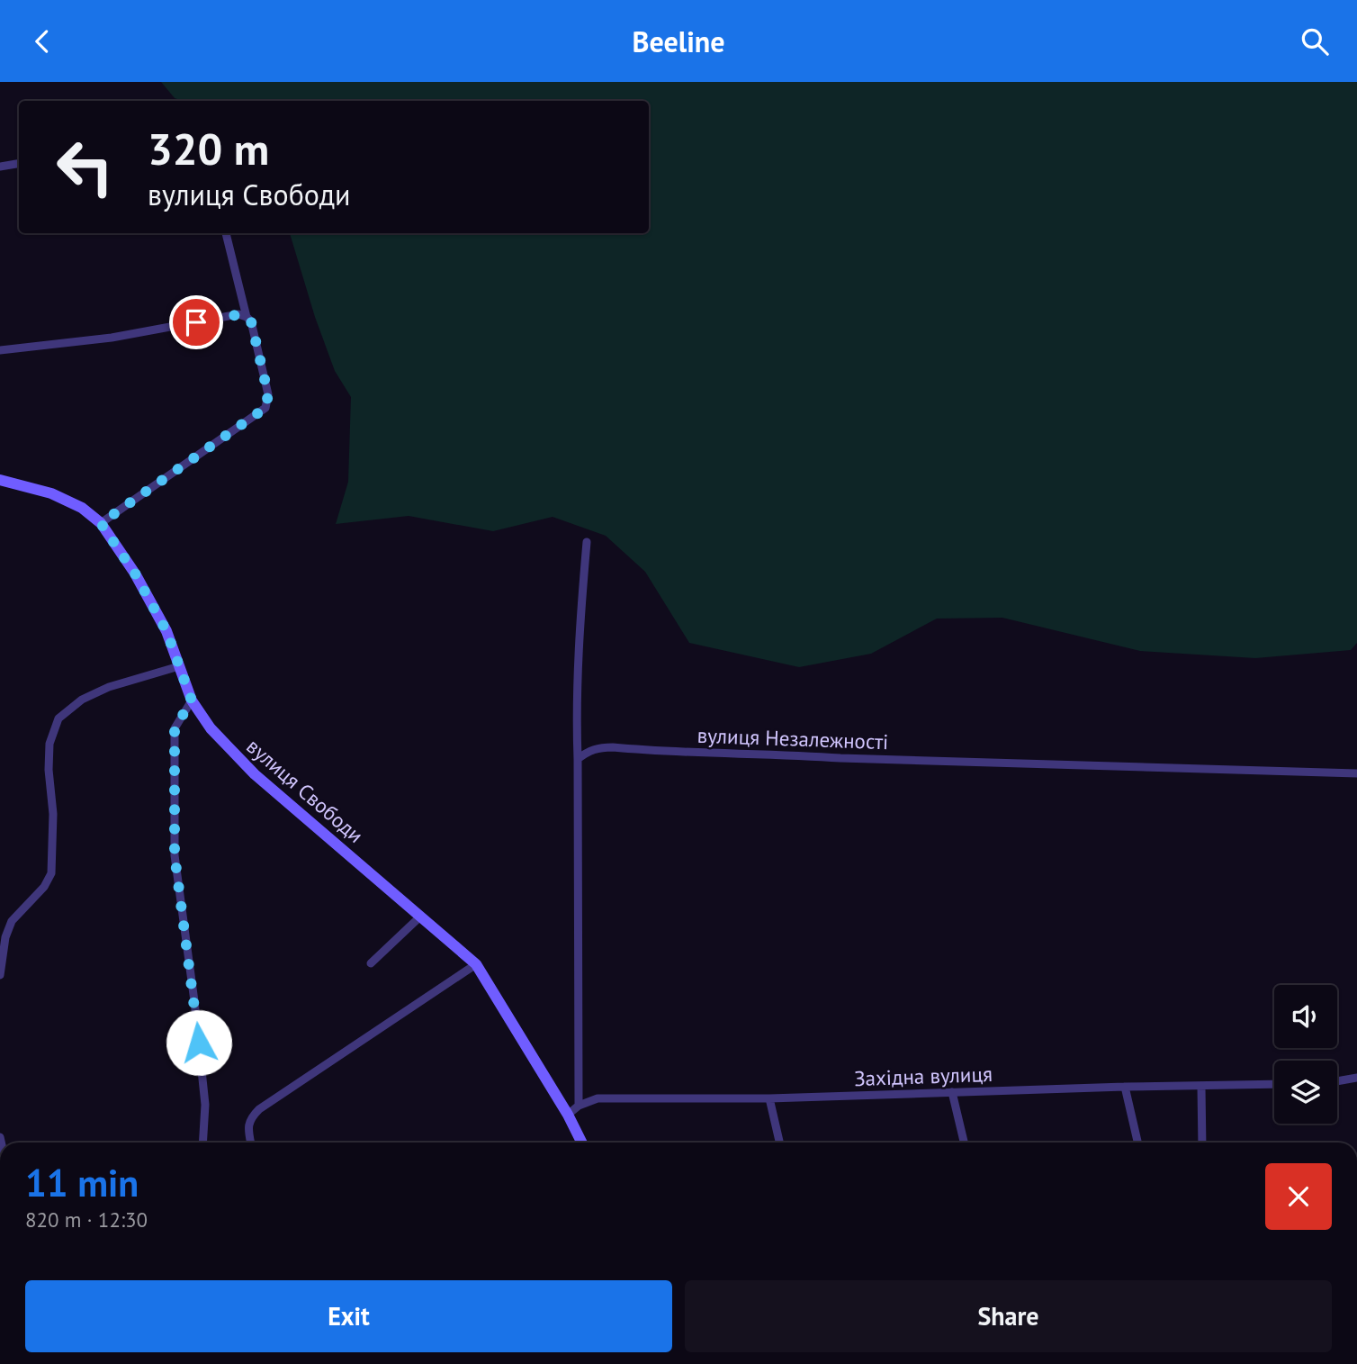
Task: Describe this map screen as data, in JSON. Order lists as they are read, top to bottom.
{
  "streets": {
    "street": ["вулиця Незалежності", "вулиця Свободи", "Західна вулиця"]
  },
  "crossings": [
    ["вулиця Свободи", "Західна вулиця"]
  ],
  "page": {
    "header": "Beeline",
    "turn": ["320 m", "вулиця Свободи"],
    "heading": ["11 min", "820 m · 12:30"],
    "buttons": ["Exit", "Share"]
  }
}
